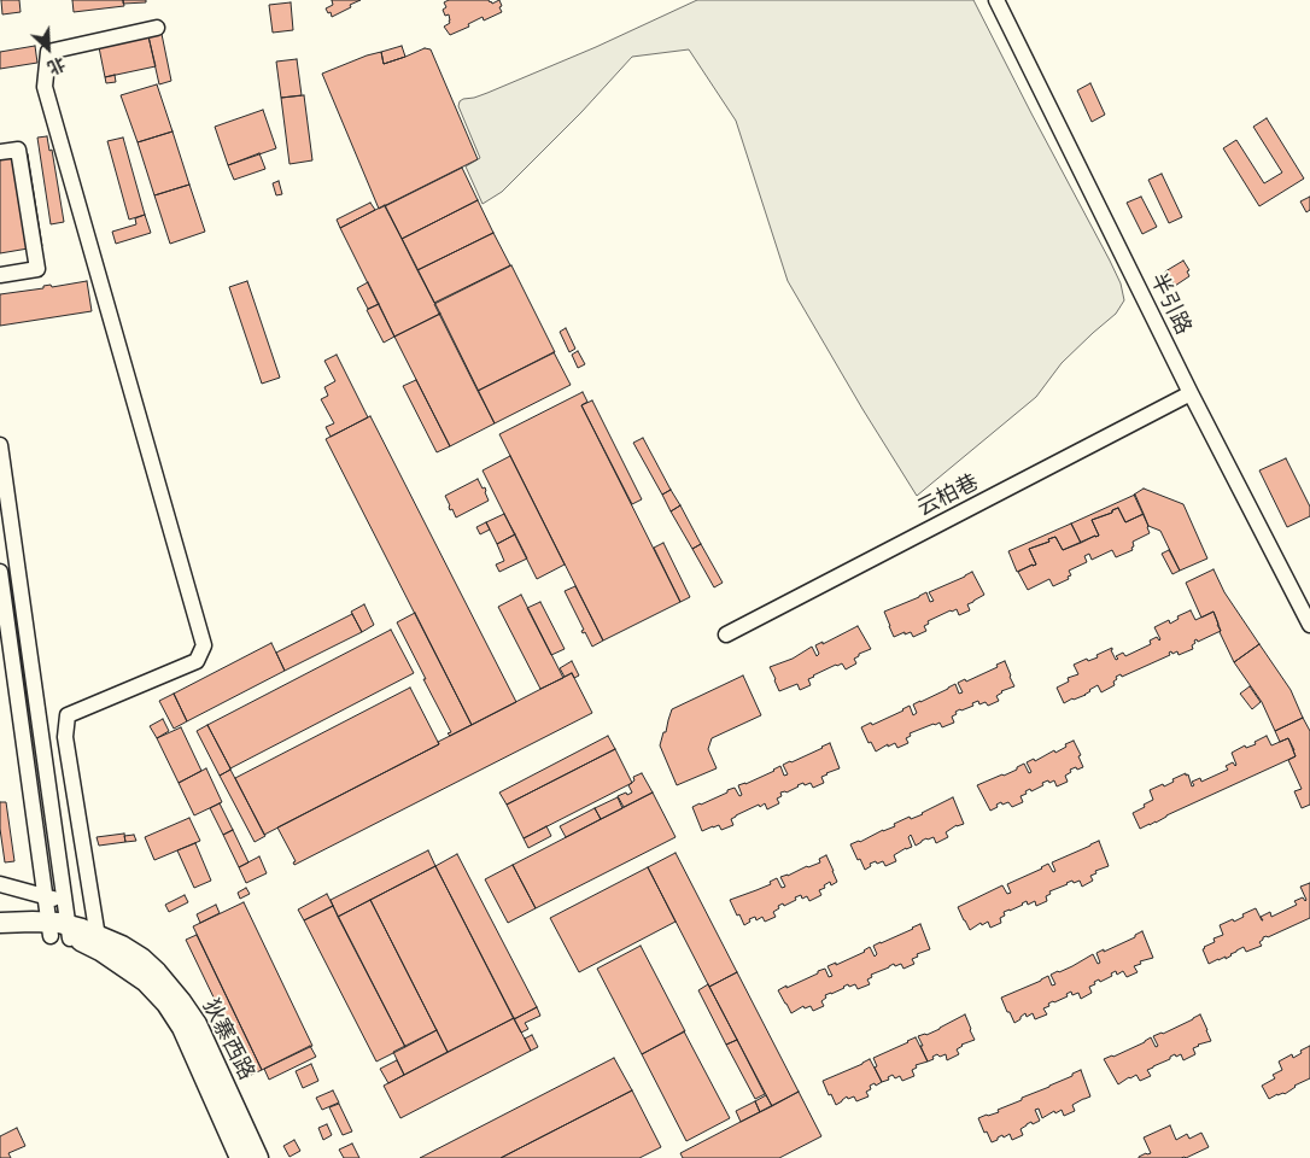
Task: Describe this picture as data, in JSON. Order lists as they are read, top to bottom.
{
  "streets": {
    "main road": ["狄寨西路"],
    "street": ["半引路", "云柏巷"]
  },
  "crossings": [
    ["半引路", "云柏巷"]
  ],
  "north": "bottom right"
}
